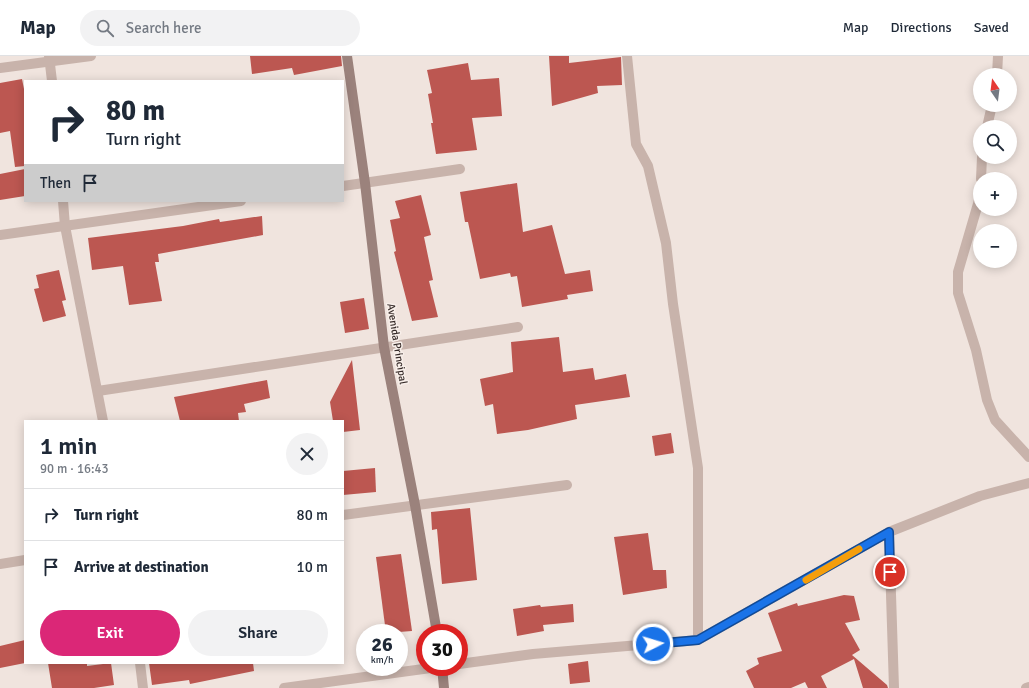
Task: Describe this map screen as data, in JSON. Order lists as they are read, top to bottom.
{
  "streets": {
    "street": ["Avenida Principal"]
  },
  "north": "top",
  "page": {
    "header": "Map",
    "search": "Search here",
    "nav": ["Map", "Directions", "Saved"],
    "map_buttons": ["+", "−"],
    "turn": ["80 m", "Turn right"],
    "then": "Then",
    "heading": ["1 min", "90 m · 16:43"],
    "list": [
      {
        "name": "Turn right",
        "value": "80 m"
      },
      {
        "name": "Arrive at destination",
        "value": "10 m"
      }
    ],
    "buttons": ["Exit", "Share"],
    "speed": "26 km/h",
    "limit": "30"
  }
}
